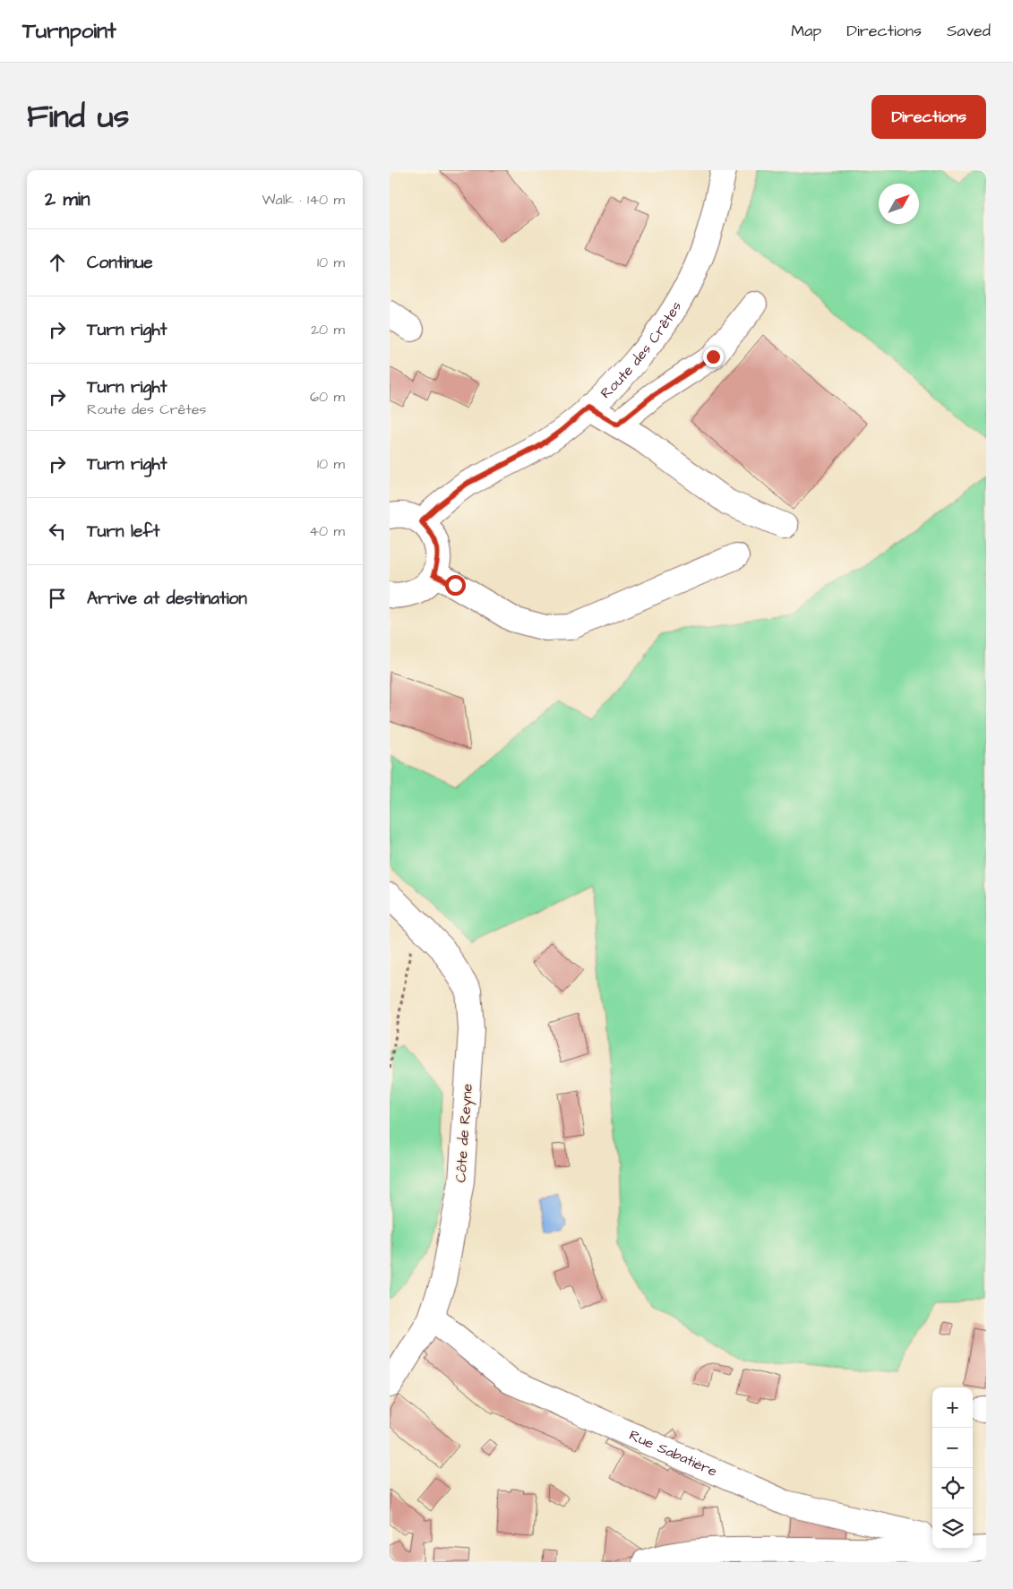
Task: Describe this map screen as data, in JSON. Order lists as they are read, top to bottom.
{
  "streets": {
    "street": ["Route des Crêtes", "Côte de Reyne", "Rue Sabatière"]
  },
  "crossings": [
    ["Côte de Reyne", "Rue Sabatière"]
  ],
  "north": "top right",
  "page": {
    "header": "Turnpoint",
    "nav": ["Map", "Directions", "Saved"],
    "title": "Find us",
    "buttons": "Directions",
    "heading": ["2 min", "Walk · 140 m"],
    "list": [
      ["Continue", "10 m"],
      ["Turn right", "20 m"],
      ["Turn right", "Route des Crêtes", "60 m"],
      ["Turn right", "10 m"],
      ["Turn left", "40 m"],
      "Arrive at destination"
    ],
    "map_buttons": ["+", "−"]
  }
}
